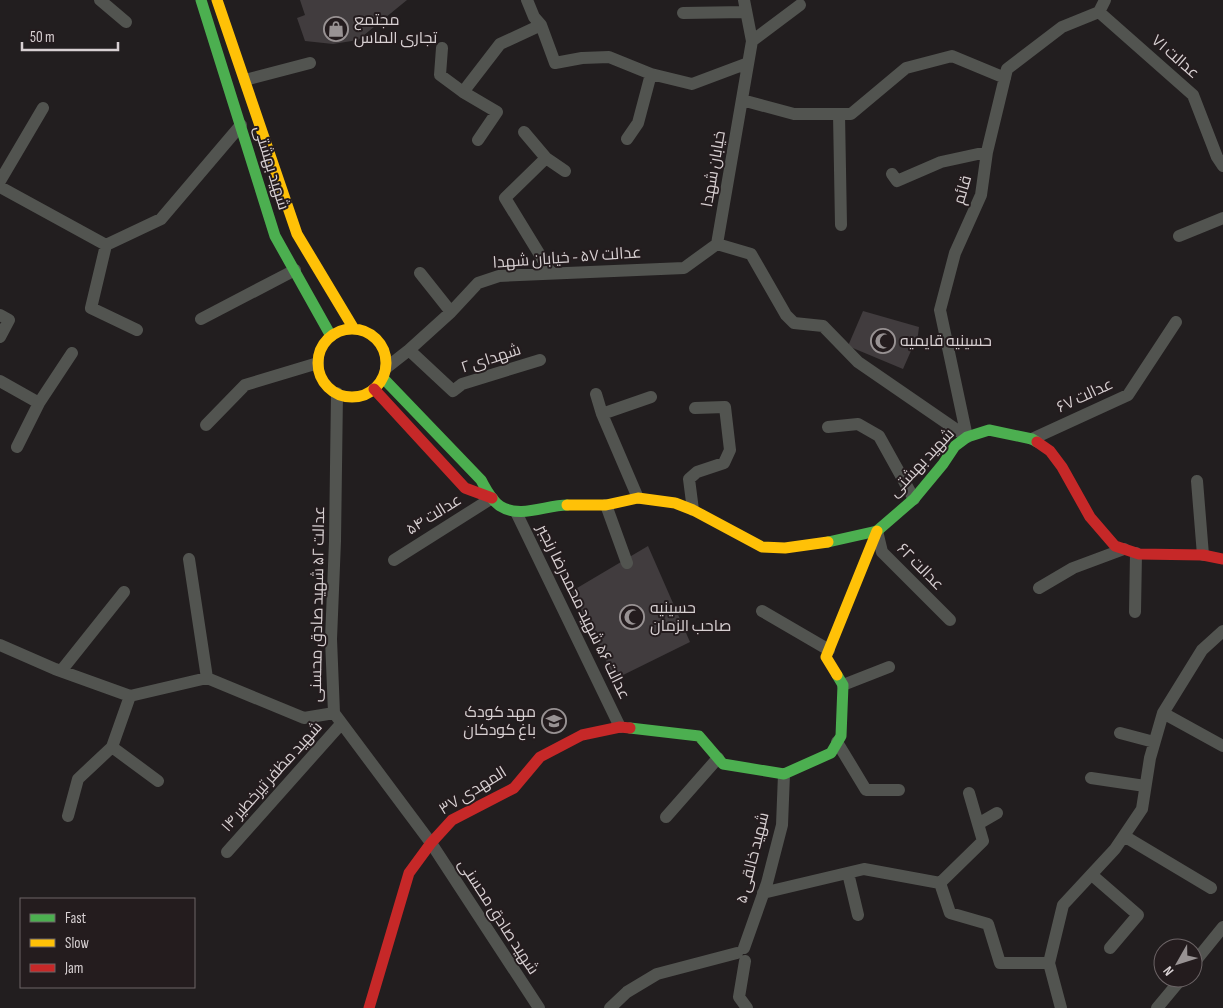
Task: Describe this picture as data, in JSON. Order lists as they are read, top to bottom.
{
  "streets": {
    "main road": ["شهید بهشتی", "المهدی ۳۷"],
    "street": [
      "عدالت ۷۱",
      "خیابان شهدا",
      "قائم",
      "عدالت ۵۷ - خیابان شهدا",
      "شهدای ۲",
      "عدالت ۶۷",
      "عدالت ۵۴",
      "عدالت ۶۲",
      "عدالت ۵۲ شهید صادق محسنی",
      "عدالت ۵۶ شهید محمدرضا رنجبر",
      "شهید مظفر تیرخطیر ۱۴",
      "شهید خالقی ۵",
      "شهید صادق محسنی"
    ]
  },
  "crossings": [
    ["عدالت ۷۱", "قائم"],
    ["شهید بهشتی", "قائم"],
    ["شهید بهشتی", "عدالت ۵۷ - خیابان شهدا"],
    ["شهید بهشتی", "عدالت ۶۷"],
    ["شهید بهشتی", "عدالت ۶۲"],
    ["شهید بهشتی", "عدالت ۵۲ شهید صادق محسنی"],
    ["شهید بهشتی", "عدالت ۵۶ شهید محمدرضا رنجبر"],
    ["خیابان شهدا", "عدالت ۵۷ - خیابان شهدا"],
    ["عدالت ۵۷ - خیابان شهدا", "شهدای ۲"],
    ["عدالت ۵۷ - خیابان شهدا", "عدالت ۵۲ شهید صادق محسنی"],
    ["عدالت ۵۲ شهید صادق محسنی", "شهید مظفر تیرخطیر ۱۴"],
    ["عدالت ۵۲ شهید صادق محسنی", "المهدی ۳۷"],
    ["عدالت ۵۲ شهید صادق محسنی", "شهید صادق محسنی"],
    ["عدالت ۵۶ شهید محمدرضا رنجبر", "المهدی ۳۷"],
    ["المهدی ۳۷", "شهید صادق محسنی"]
  ],
  "places": {
    "shop": ["مجتمع تجاری الماس"],
    "mosque": ["حسینیه قایمیه", "حسینیه صاحب الزمان"],
    "school or university": ["مهد کودک باغ کودکان"]
  },
  "legend": ["Fast", "Slow", "Jam"],
  "scale_bar": "50 m",
  "north": "bottom left"
}
